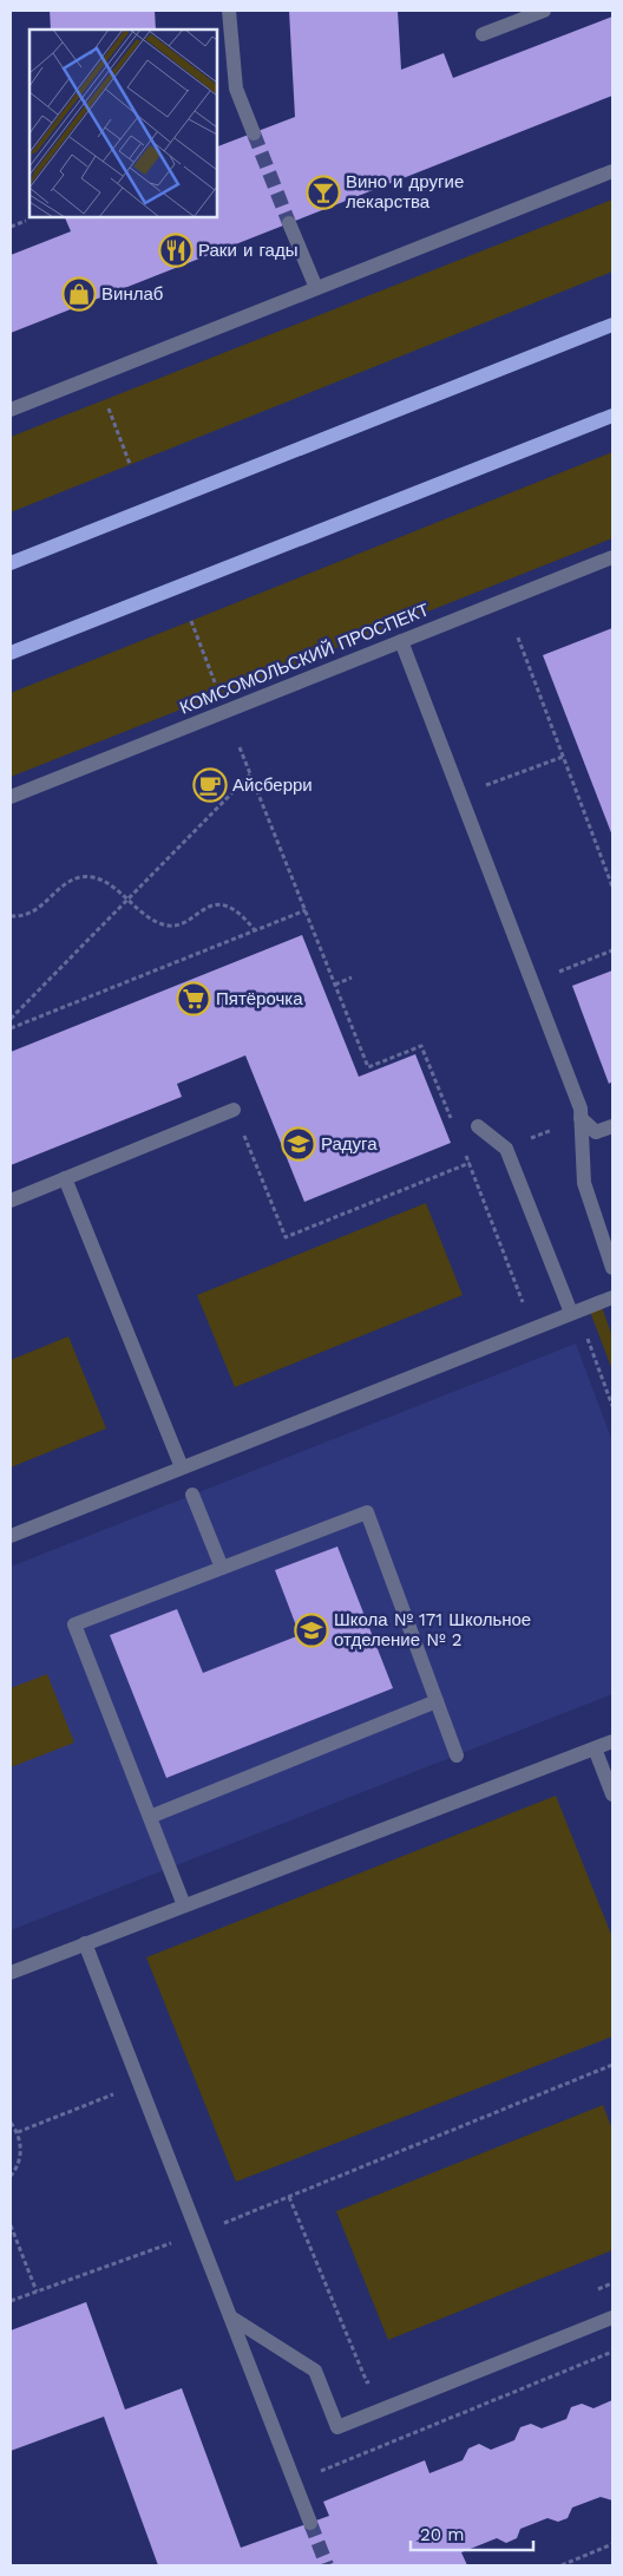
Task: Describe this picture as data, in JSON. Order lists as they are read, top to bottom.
{
  "streets": {
    "street": ["КОМСОМОЛЬСКИЙ ПРОСПЕКТ"]
  },
  "places": {
    "bar": ["Вино и другие лекарства"],
    "restaurant": ["Раки и гады"],
    "shop": ["Винлаб"],
    "cafe": ["Айсберри"],
    "supermarket": ["Пятёрочка"],
    "school or university": ["Радуга", "Школа № 171 Школьное отделение № 2"]
  },
  "scale_bar": "20 m"
}
